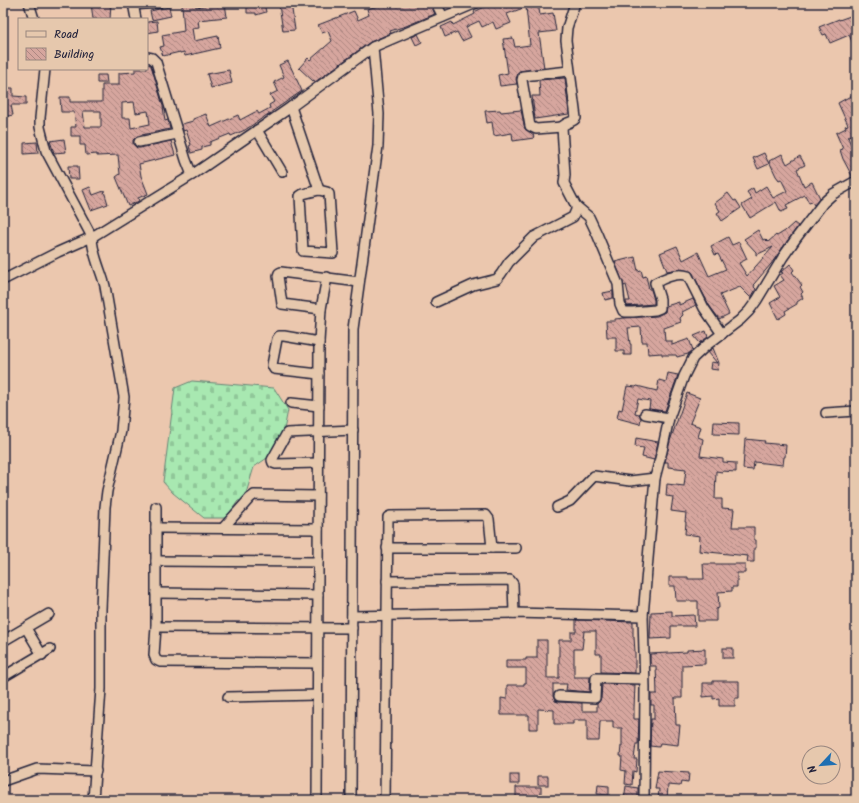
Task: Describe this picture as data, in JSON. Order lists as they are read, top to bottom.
{
  "legend": ["Road", "Building"],
  "north": "bottom left"
}
